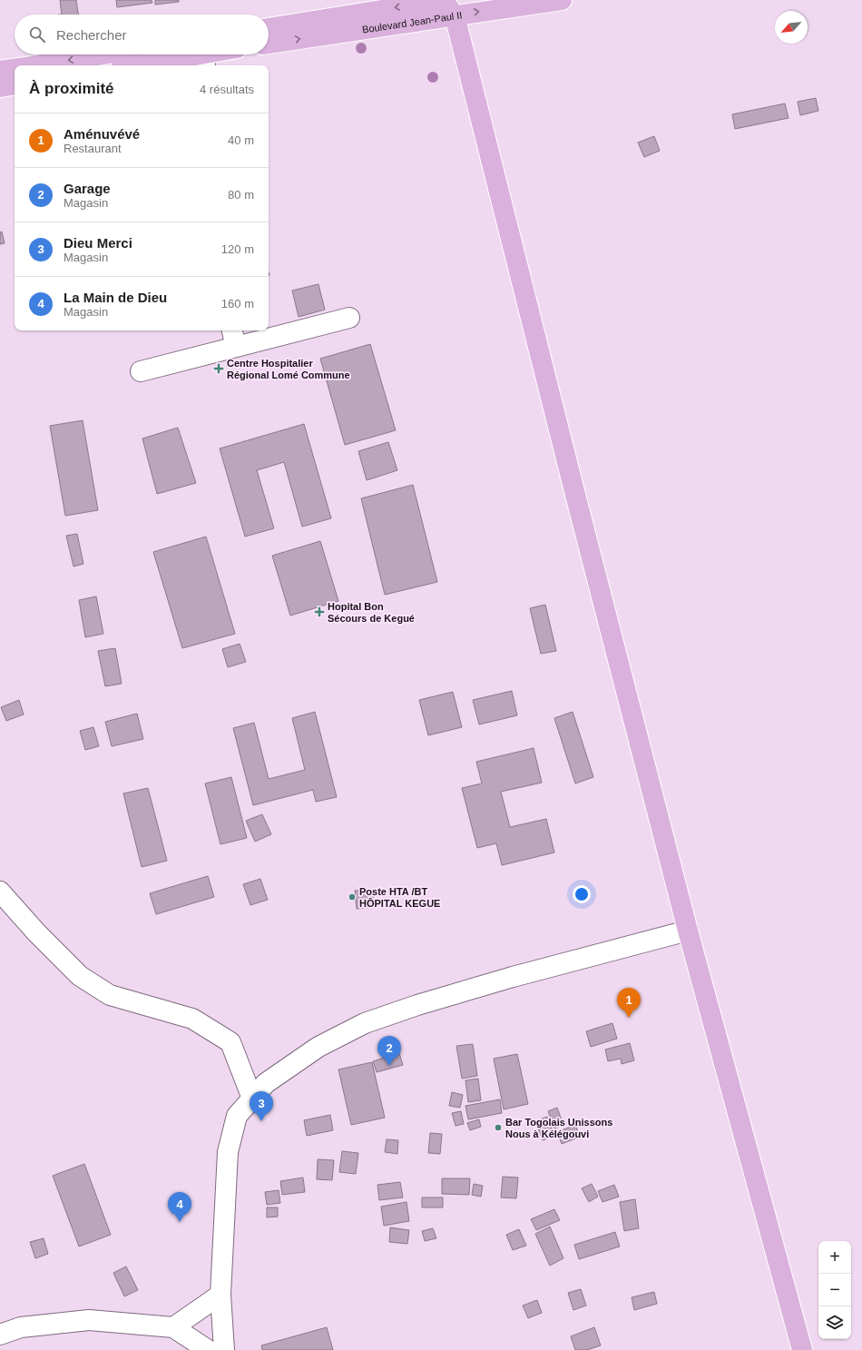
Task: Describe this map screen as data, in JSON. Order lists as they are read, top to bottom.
{
  "streets": {
    "main road": ["Boulevard Jean-Paul II"]
  },
  "places": {
    "health": ["Centre Hospitalier Régional Lomé Commune", "Hopital Bon Sécours de Kegué"],
    "other": ["Poste HTA /BT HÔPITAL KEGUE", "Bar Togolais Unissons Nous à Kélégouvi"]
  },
  "north": "bottom left",
  "page": {
    "search": "Rechercher",
    "heading": ["À proximité", "4 résultats"],
    "list": [
      {
        "mark": "1",
        "name": "Aménuvévé",
        "note": "Restaurant",
        "value": "40 m"
      },
      {
        "mark": "2",
        "name": "Garage",
        "note": "Magasin",
        "value": "80 m"
      },
      {
        "mark": "3",
        "name": "Dieu Merci",
        "note": "Magasin",
        "value": "120 m"
      },
      {
        "mark": "4",
        "name": "La Main de Dieu",
        "note": "Magasin",
        "value": "160 m"
      }
    ],
    "pins": [
      "1",
      "2",
      "3",
      "4"
    ],
    "map_buttons": ["+", "−"]
  }
}
